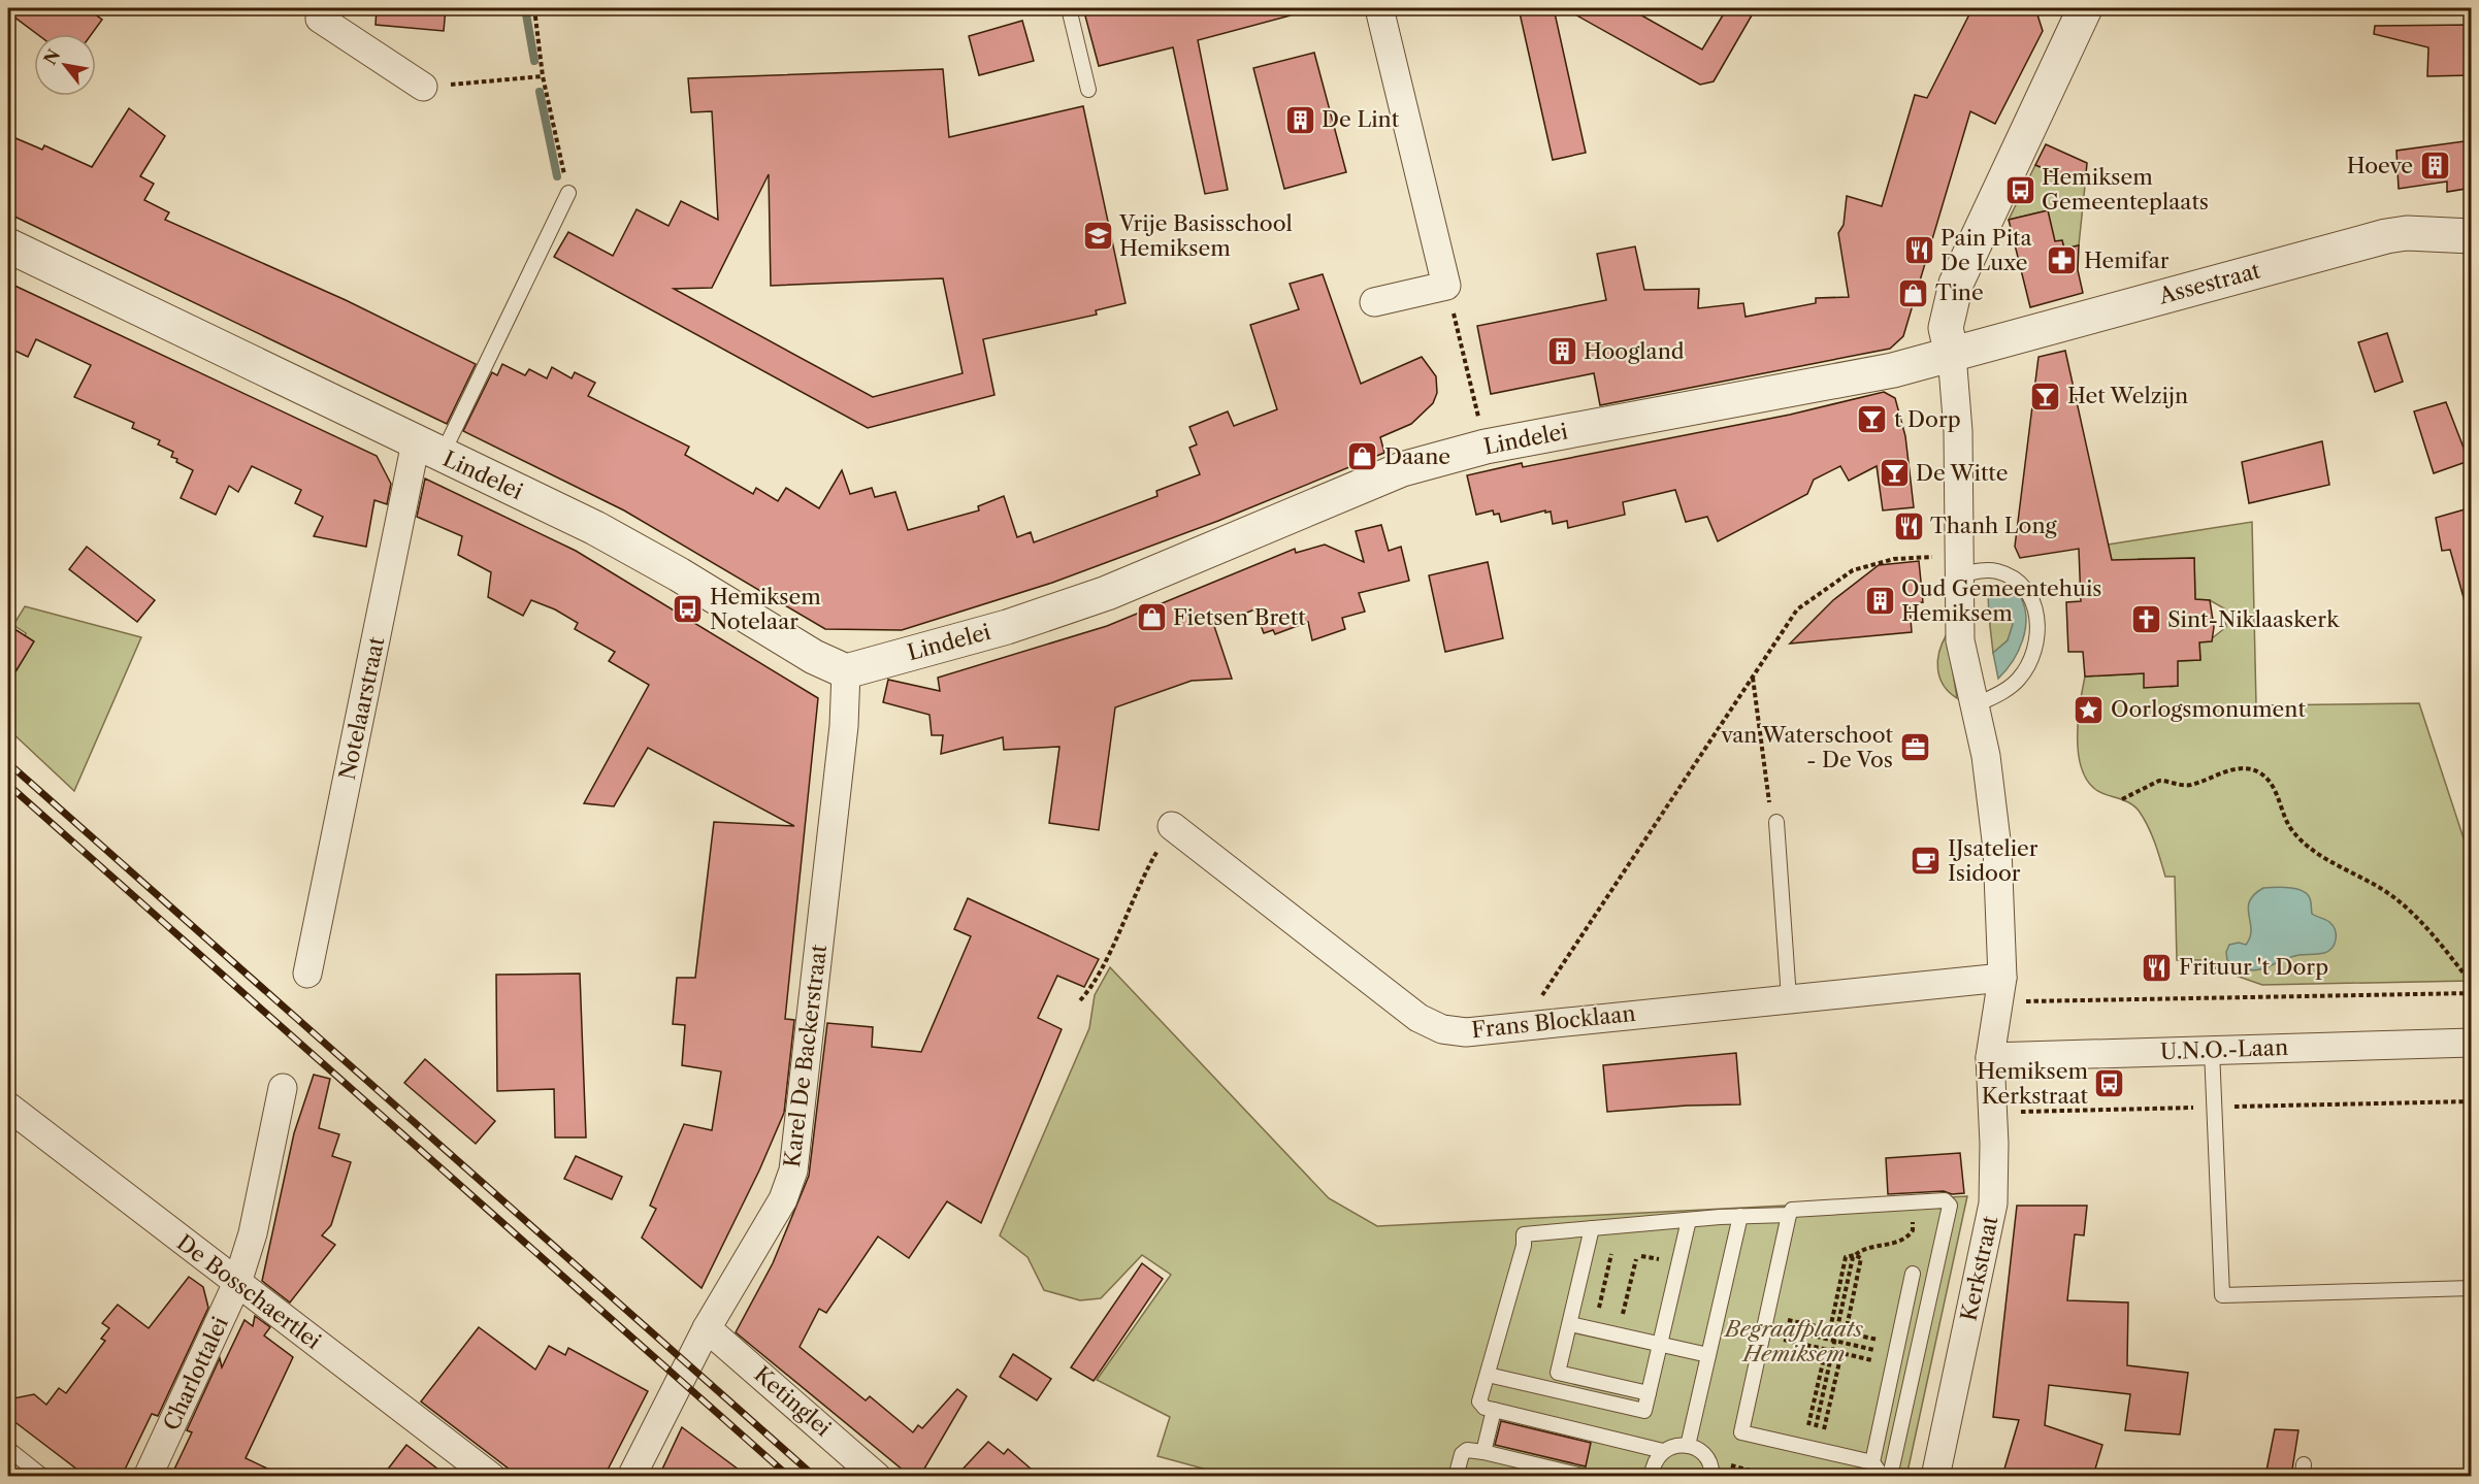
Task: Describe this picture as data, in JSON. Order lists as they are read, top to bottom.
{
  "streets": {
    "street": [
      "Assestraat",
      "Lindelei",
      "Notelaarstraat",
      "Frans Blocklaan",
      "U.N.O.-Laan",
      "Karel De Backerstraat",
      "Kerkstraat",
      "De Bosschaertlei",
      "Charlottalei",
      "Ketinglei"
    ]
  },
  "crossings": [
    ["Assestraat", "Lindelei"],
    ["Assestraat", "Kerkstraat"],
    ["Lindelei", "Notelaarstraat"],
    ["Lindelei", "Karel De Backerstraat"],
    ["Lindelei", "Kerkstraat"],
    ["Frans Blocklaan", "Kerkstraat"],
    ["U.N.O.-Laan", "Kerkstraat"],
    ["Karel De Backerstraat", "Ketinglei"],
    ["De Bosschaertlei", "Charlottalei"]
  ],
  "parks": ["Begraafplaats Hemiksem"],
  "places": {
    "building": [
      "De Lint",
      "Hoeve",
      "Hoogland",
      "Oud Gemeentehuis Hemiksem"
    ],
    "bus stop": ["Hemiksem Gemeenteplaats", "Hemiksem Notelaar", "Hemiksem Kerkstraat"],
    "school or university": ["Vrije Basisschool Hemiksem"],
    "restaurant": ["Pain Pita De Luxe", "Thanh Long", "Frituur 't Dorp"],
    "pharmacy": ["Hemifar"],
    "shop": ["Tine", "Daane", "Fietsen Brett"],
    "bar": ["Het Welzijn", "t Dorp", "De Witte"],
    "church": ["Sint-Niklaaskerk"],
    "place": ["Oorlogsmonument"],
    "office": ["van Waterschoot - De Vos"],
    "cafe": ["IJsatelier Isidoor"]
  },
  "north": "top left"
}
